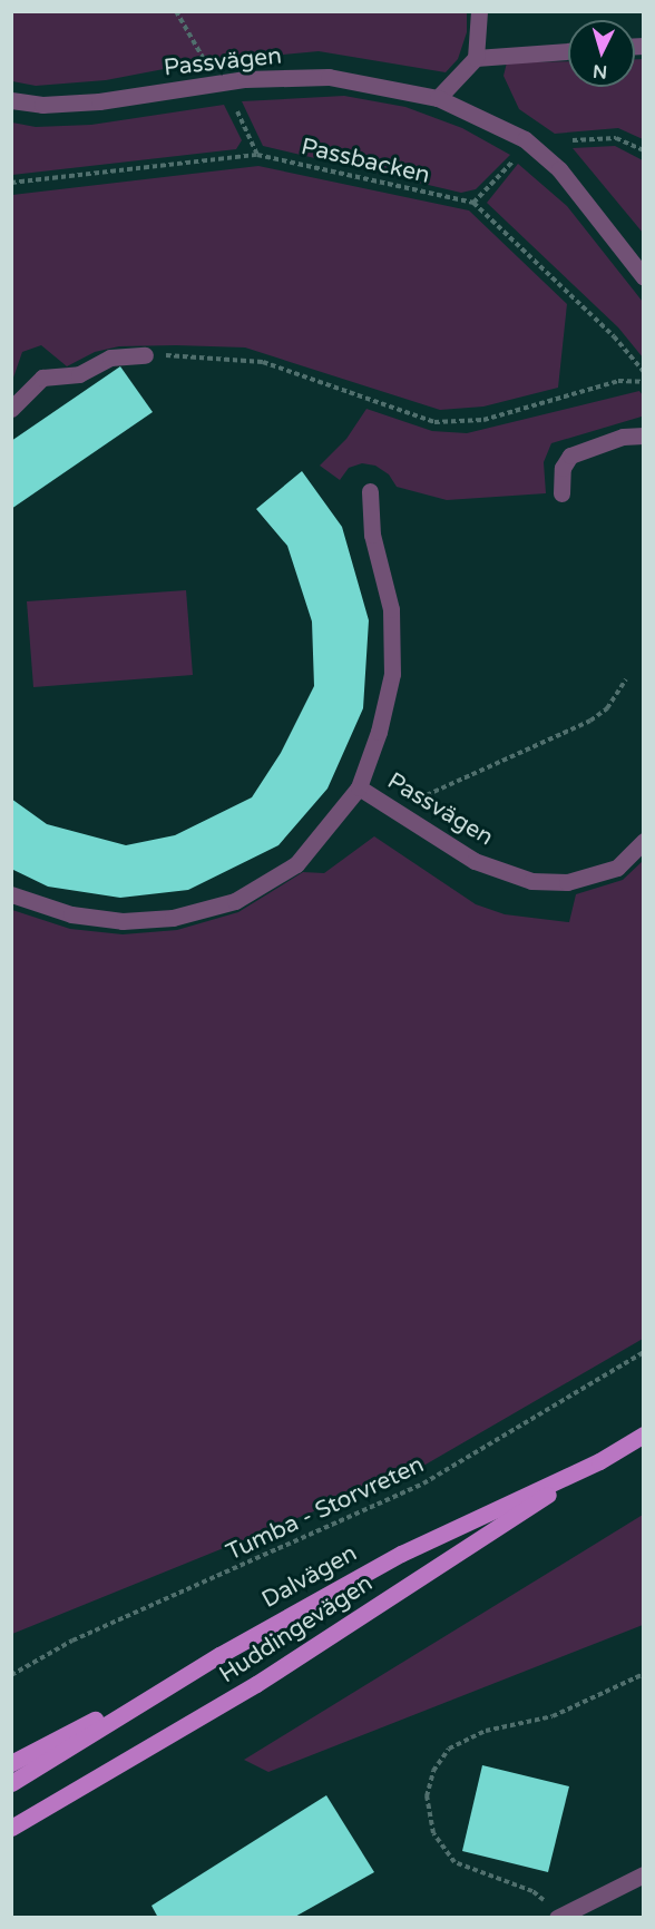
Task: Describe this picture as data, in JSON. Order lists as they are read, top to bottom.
{
  "streets": {
    "main road": ["Dalvägen", "Huddingevägen"],
    "street": ["Passvägen"],
    "path": ["Passbacken", "Tumba - Storvreten"]
  },
  "crossings": [
    ["Dalvägen", "Huddingevägen"]
  ],
  "north": "bottom"
}
